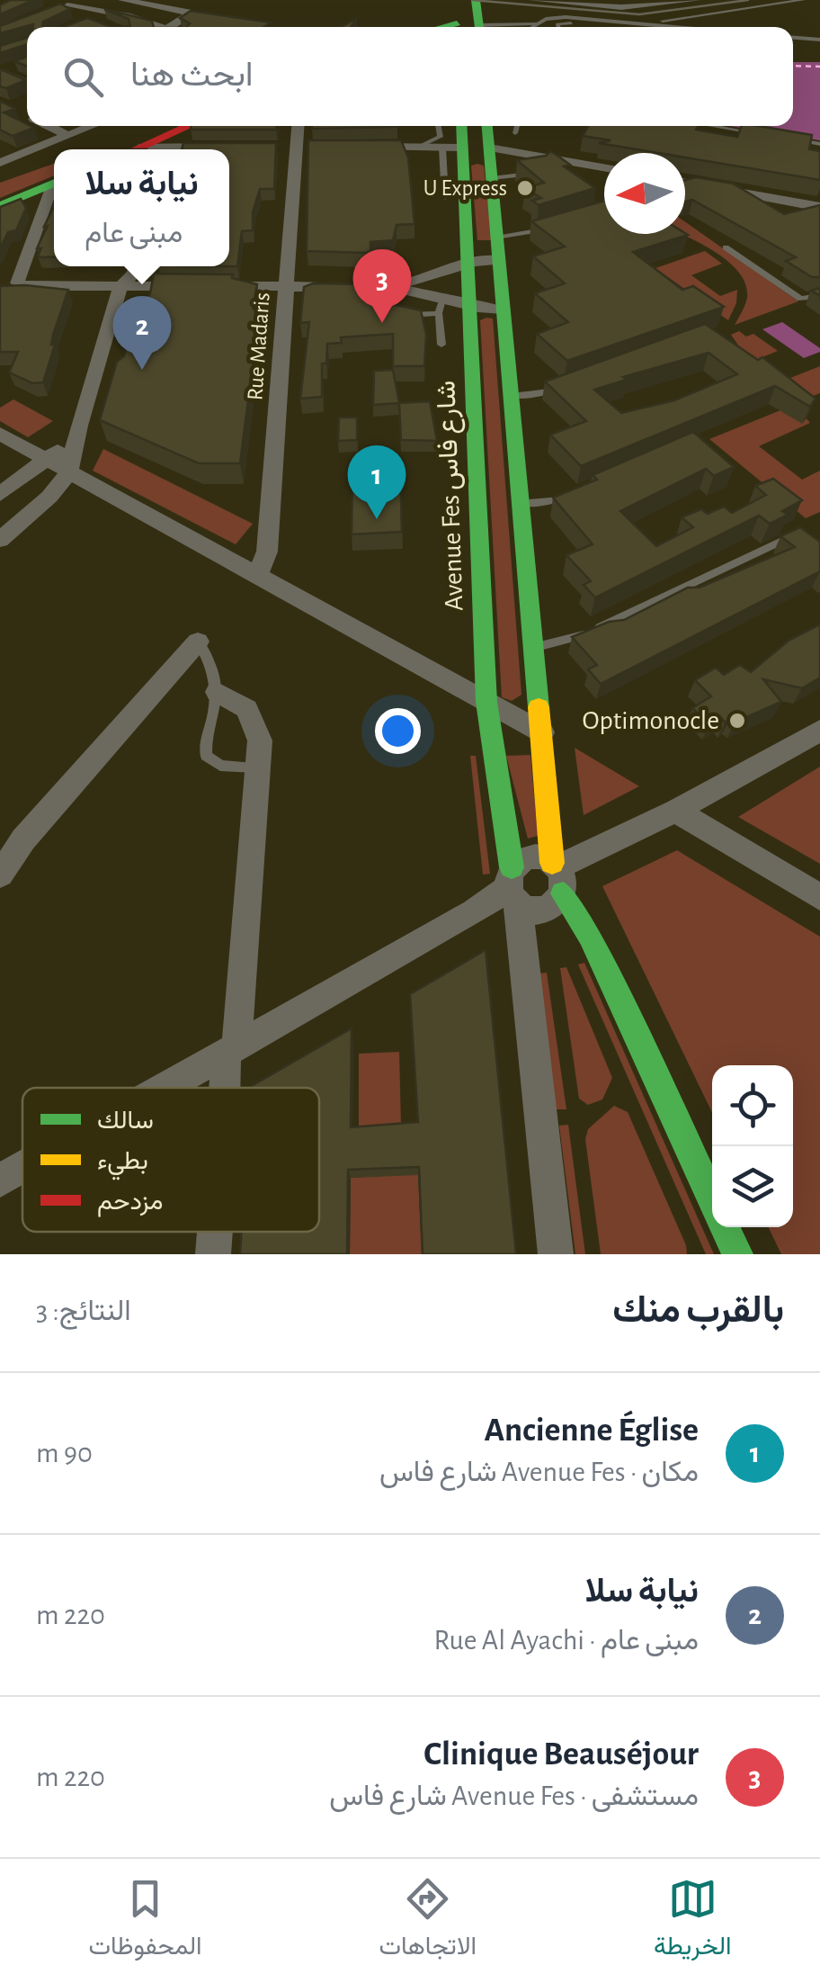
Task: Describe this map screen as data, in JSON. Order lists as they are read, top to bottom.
{
  "streets": {
    "main road": ["Avenue Fes شارع فاس"],
    "street": ["Rue Madaris"]
  },
  "places": ["U Express", "Optimonocle"],
  "legend": ["سالك", "بطيء", "مزدحم"],
  "north": "left",
  "page": {
    "search": "ابحث هنا",
    "popup": ["نيابة سلا", "مبنى عام"],
    "pins": ["3", "2", "1"],
    "heading": ["بالقرب منك", "النتائج: 3"],
    "list": [
      {
        "mark": "1",
        "name": "Ancienne Église",
        "note": "مكان · Avenue Fes شارع فاس",
        "value": "90 m"
      },
      {
        "mark": "2",
        "name": "نيابة سلا",
        "note": "مبنى عام · Rue Al Ayachi",
        "value": "220 m"
      },
      {
        "mark": "3",
        "name": "Clinique Beauséjour",
        "note": "مستشفى · Avenue Fes شارع فاس",
        "value": "220 m"
      }
    ],
    "nav": ["الخريطة", "الاتجاهات", "المحفوظات"]
  }
}
